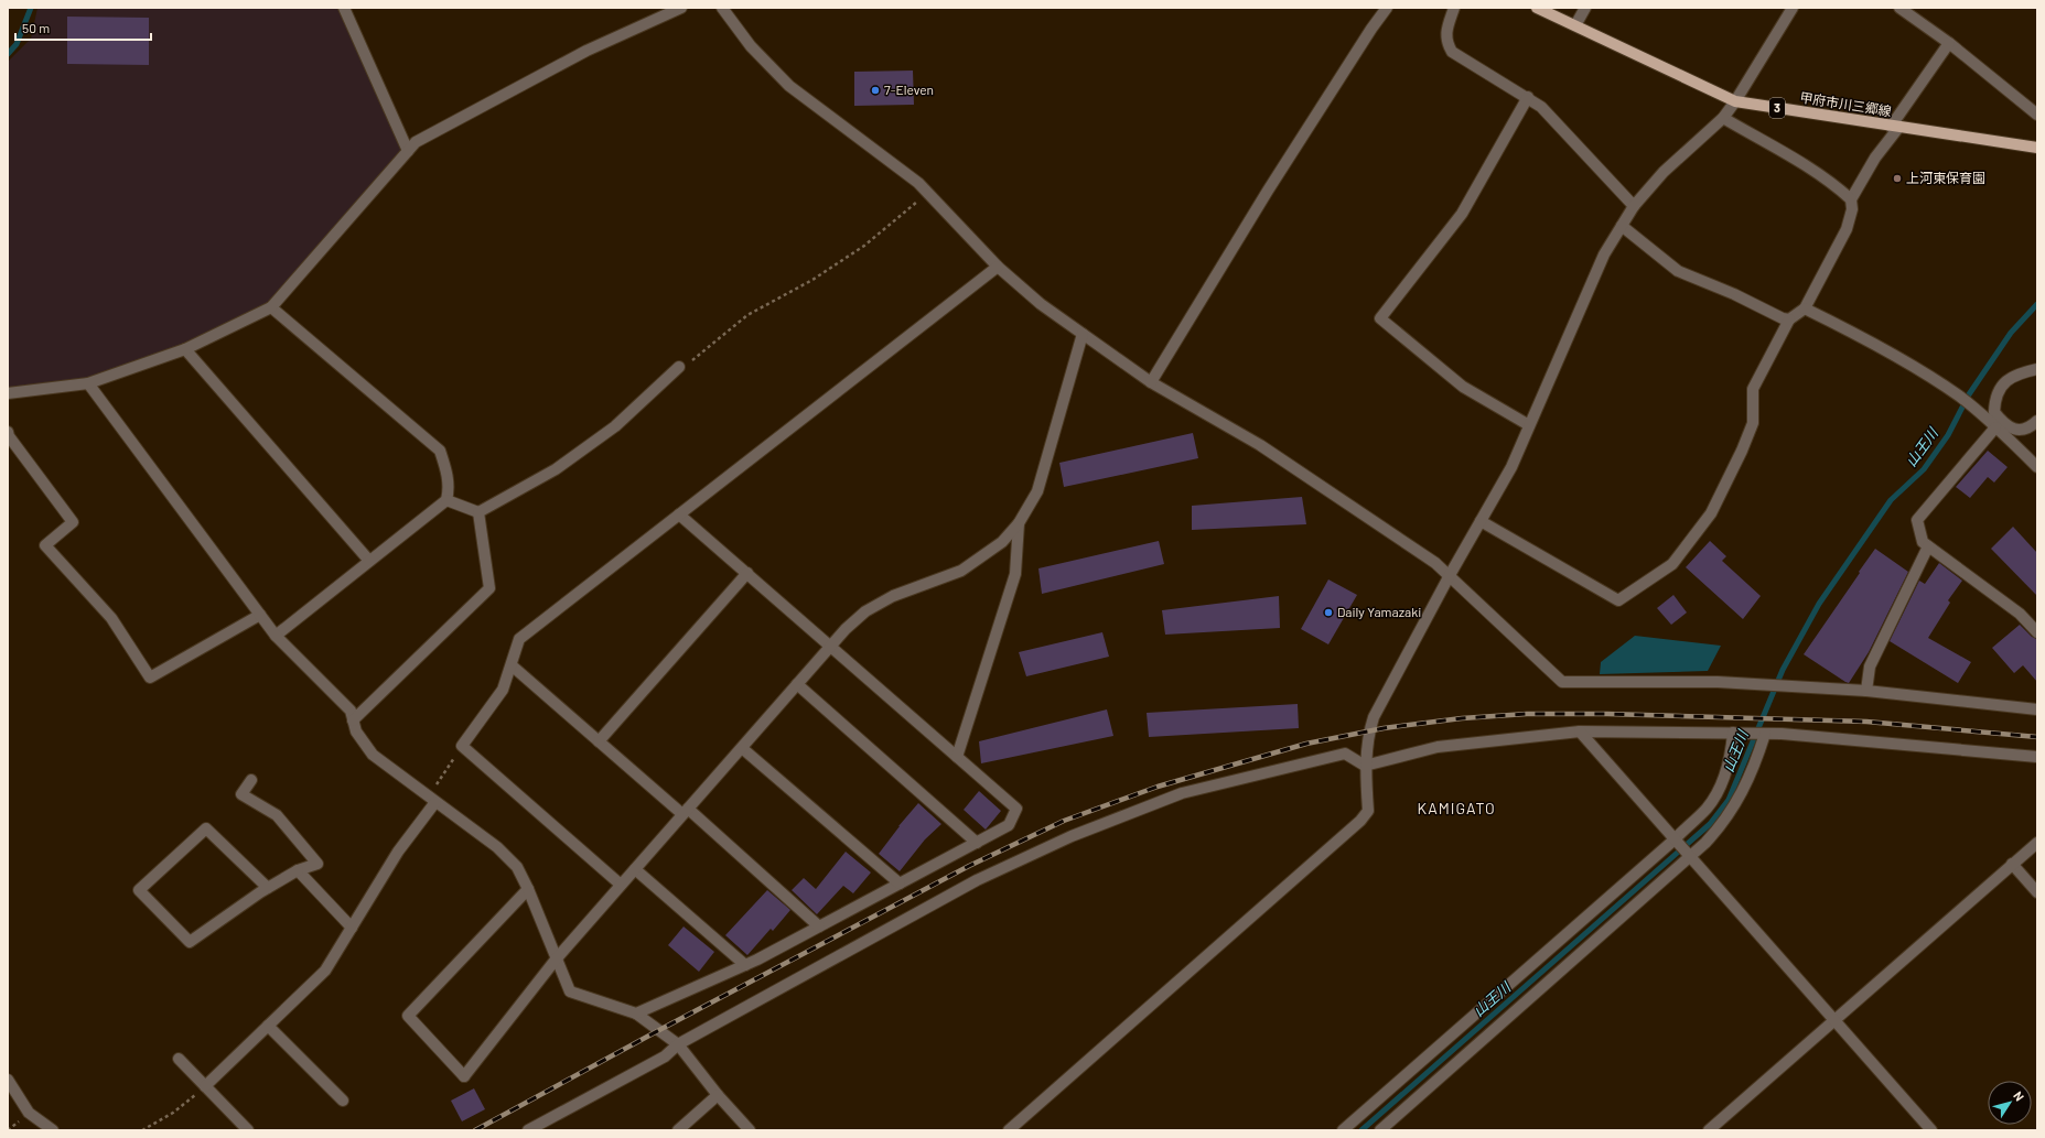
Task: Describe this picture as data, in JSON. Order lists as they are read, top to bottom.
{
  "streets": {
    "main road": ["甲府市川三郷線", "3"]
  },
  "districts": ["KAMIGATO"],
  "water": ["山王川"],
  "places": ["7-Eleven", "上河東保育園", "Daily Yamazaki"],
  "scale_bar": "50 m",
  "north": "top right"
}
